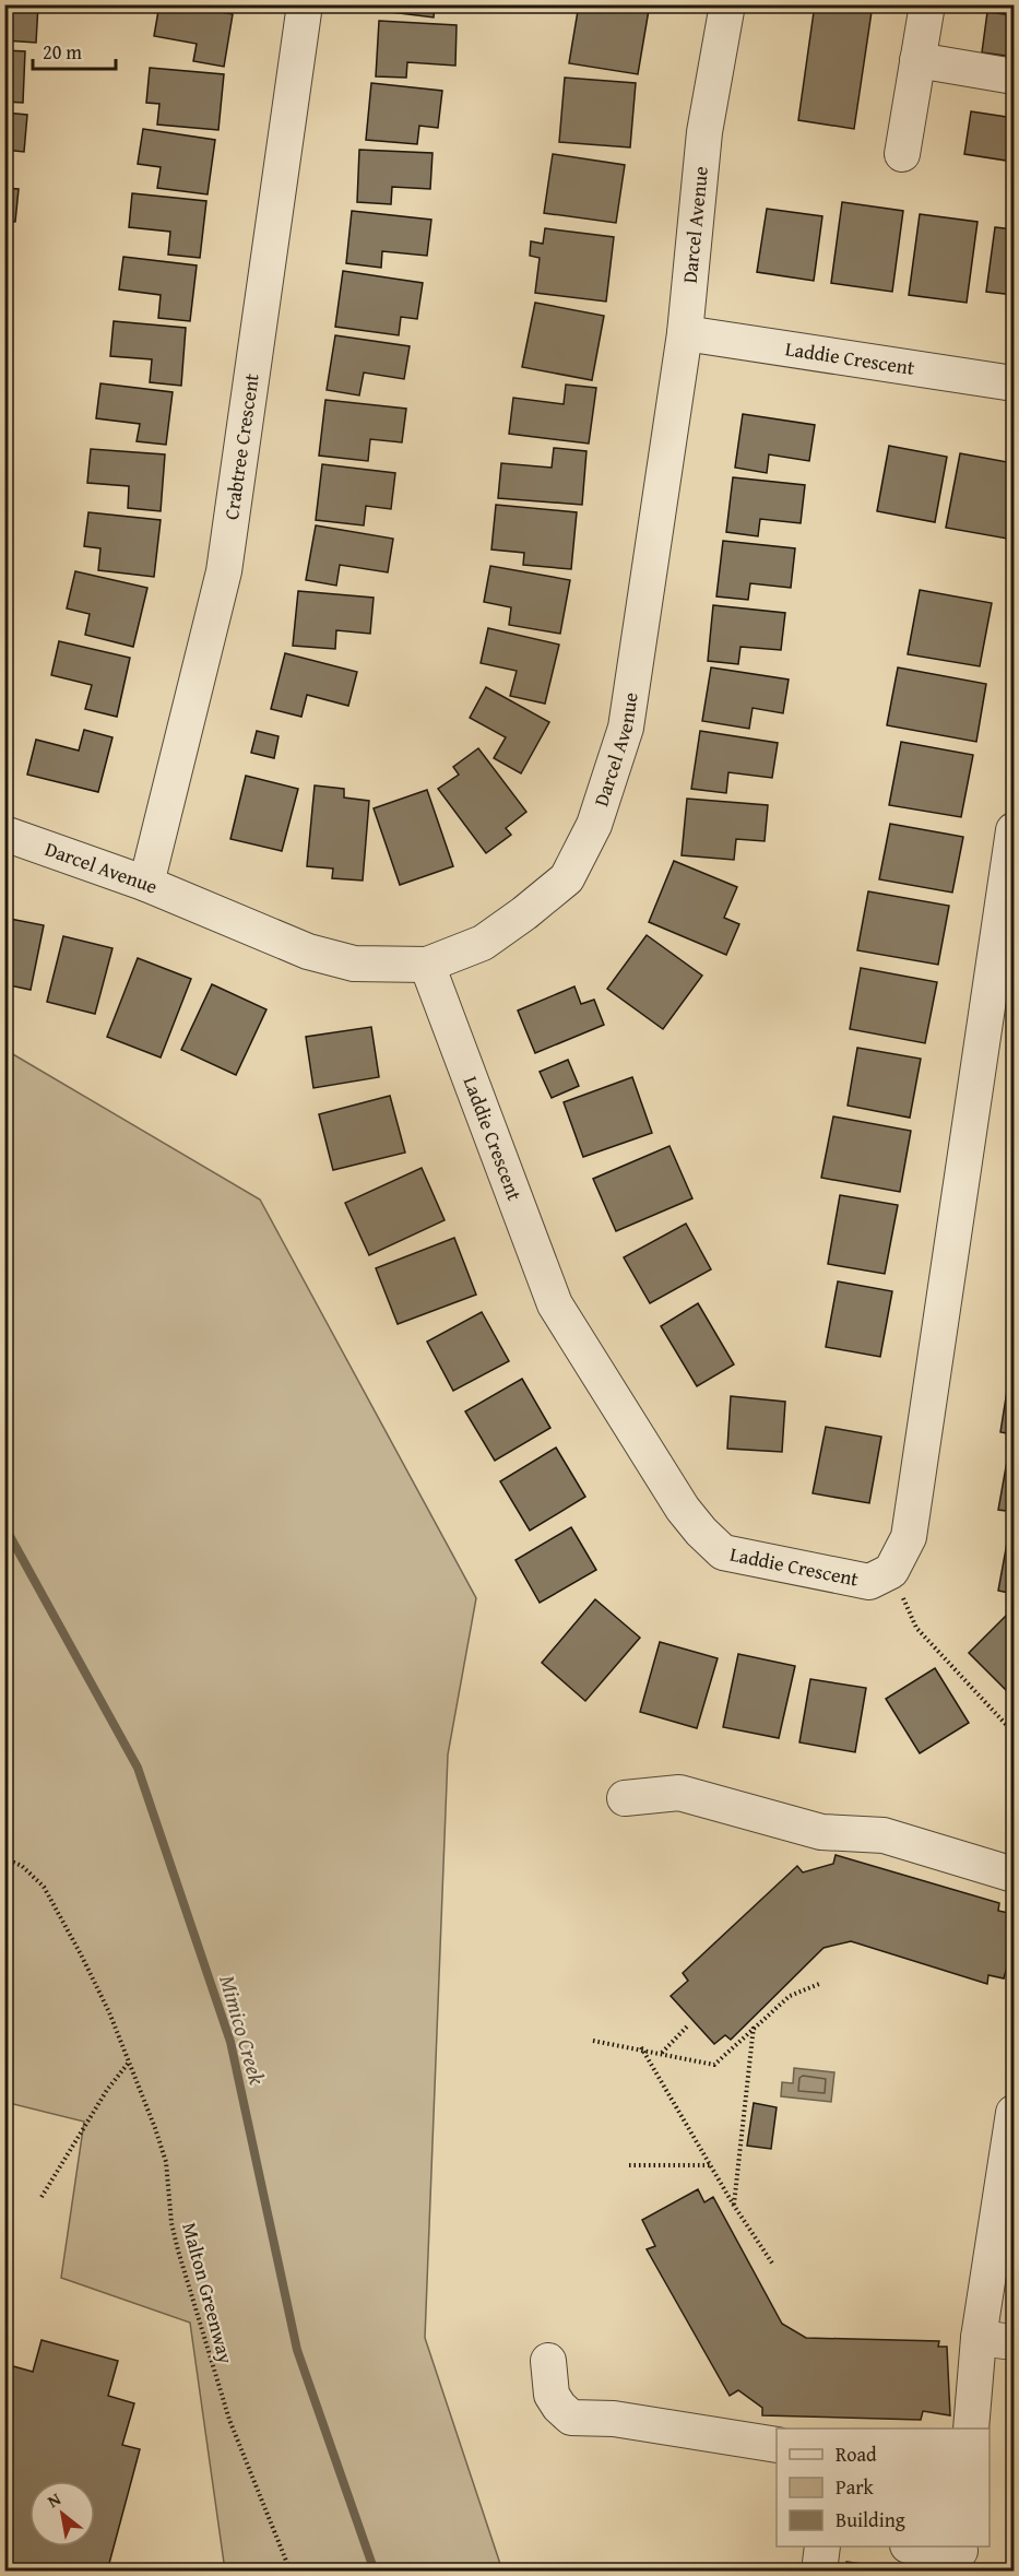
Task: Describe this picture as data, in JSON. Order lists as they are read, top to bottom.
{
  "streets": {
    "street": ["Darcel Avenue", "Laddie Crescent", "Crabtree Crescent"],
    "path": ["Malton Greenway"]
  },
  "crossings": [
    ["Darcel Avenue", "Laddie Crescent"],
    ["Darcel Avenue", "Crabtree Crescent"]
  ],
  "water": ["Mimico Creek"],
  "legend": ["Road", "Park", "Building"],
  "scale_bar": "20 m",
  "north": "top left"
}
